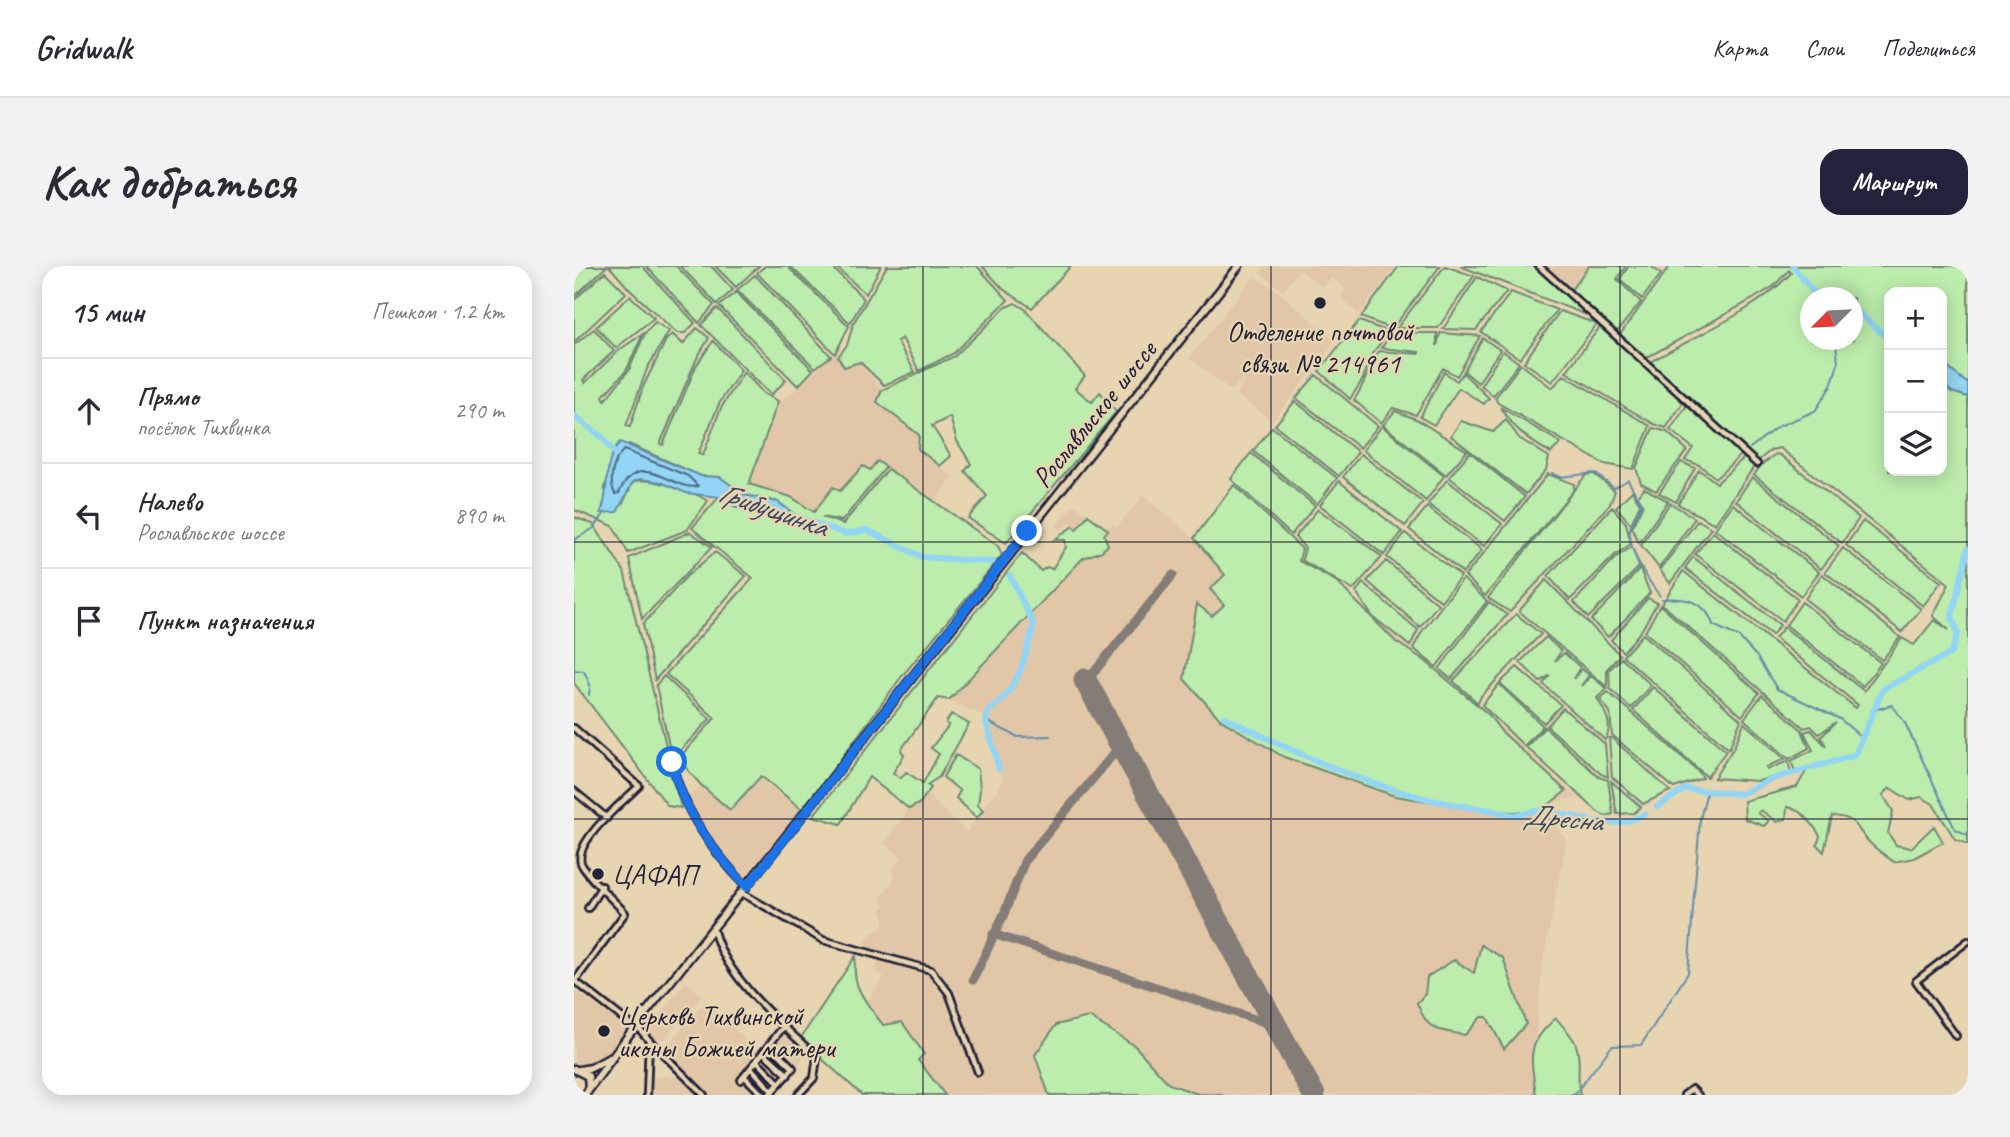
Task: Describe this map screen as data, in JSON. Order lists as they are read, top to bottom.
{
  "streets": {
    "main road": ["Рославльское шоссе"]
  },
  "water": ["Грибущинка", "Дресна"],
  "places": ["Отделение почтовой связи № 214961", "ЦАФАП", "Церковь Тихвинской иконы Божией матери"],
  "north": "bottom left",
  "page": {
    "header": "Gridwalk",
    "nav": ["Карта", "Слои", "Поделиться"],
    "buttons": "Маршрут",
    "title": "Как добраться",
    "heading": ["15 мин", "Пешком · 1.2 km"],
    "map_buttons": ["+", "−"],
    "list": [
      ["Прямо", "посёлок Тихвинка", "290 m"],
      ["Налево", "Рославльское шоссе", "890 m"],
      "Пункт назначения"
    ]
  }
}
